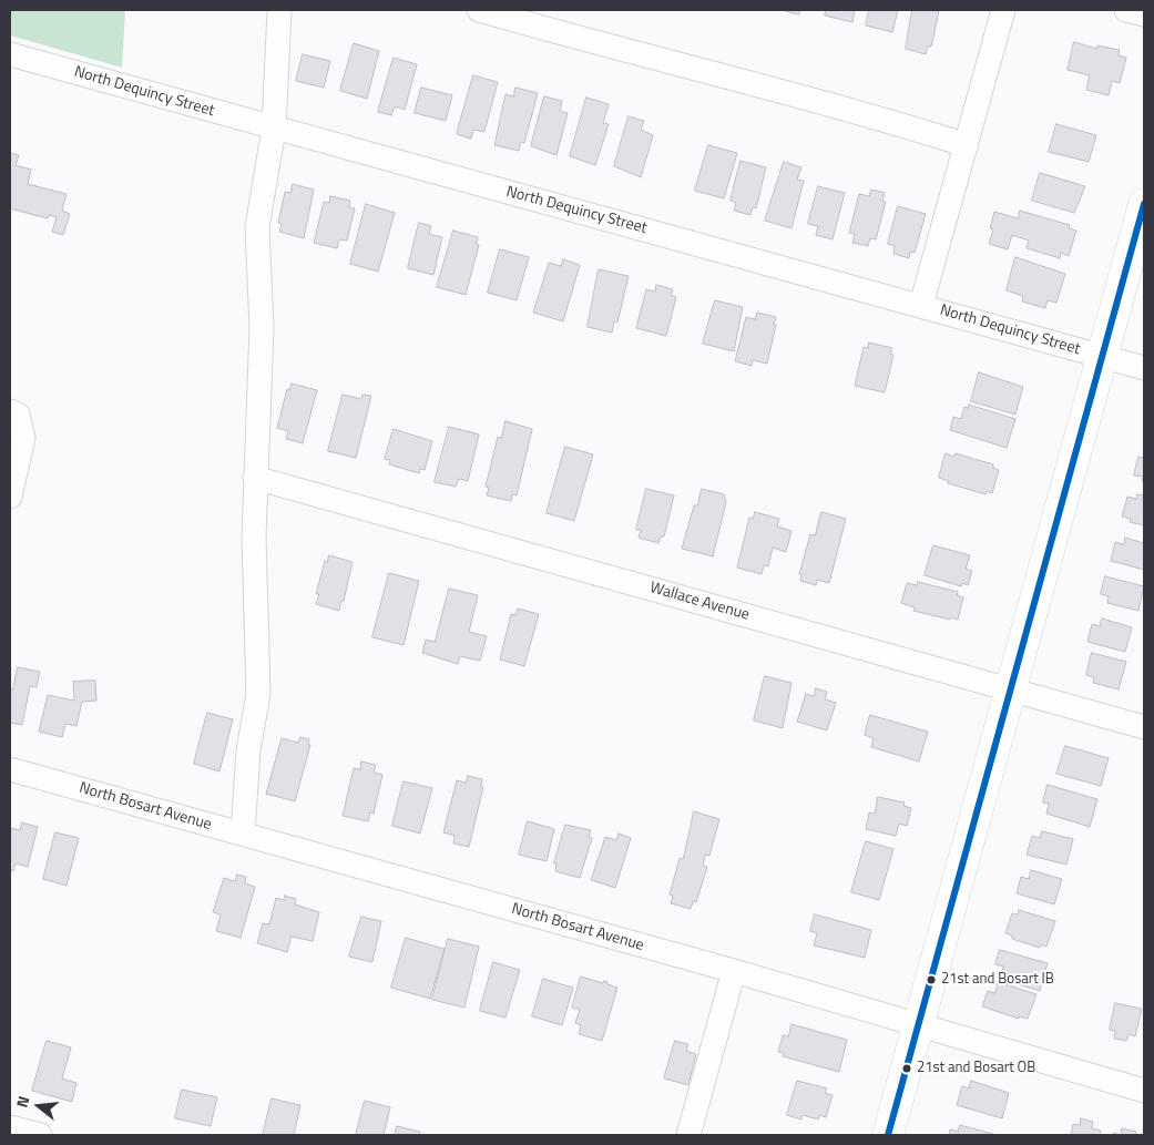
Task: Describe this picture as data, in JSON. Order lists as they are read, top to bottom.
{
  "streets": {
    "street": ["North Dequincy Street", "Wallace Avenue", "North Bosart Avenue"]
  },
  "places": ["21st and Bosart IB", "21st and Bosart OB"],
  "north": "left"
}
